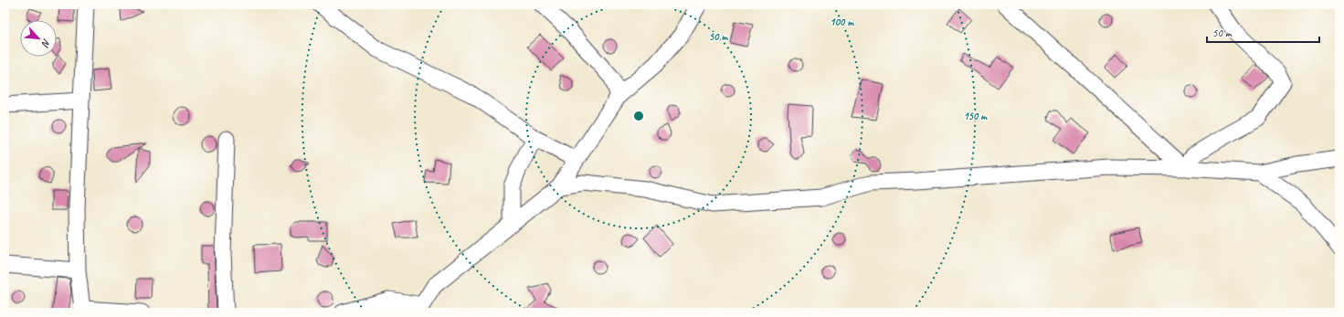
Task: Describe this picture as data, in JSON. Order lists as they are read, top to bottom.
{
  "scale_bar": "50 m",
  "north": "bottom right",
  "rings": ["100 m", "50 m", "150 m"]
}
